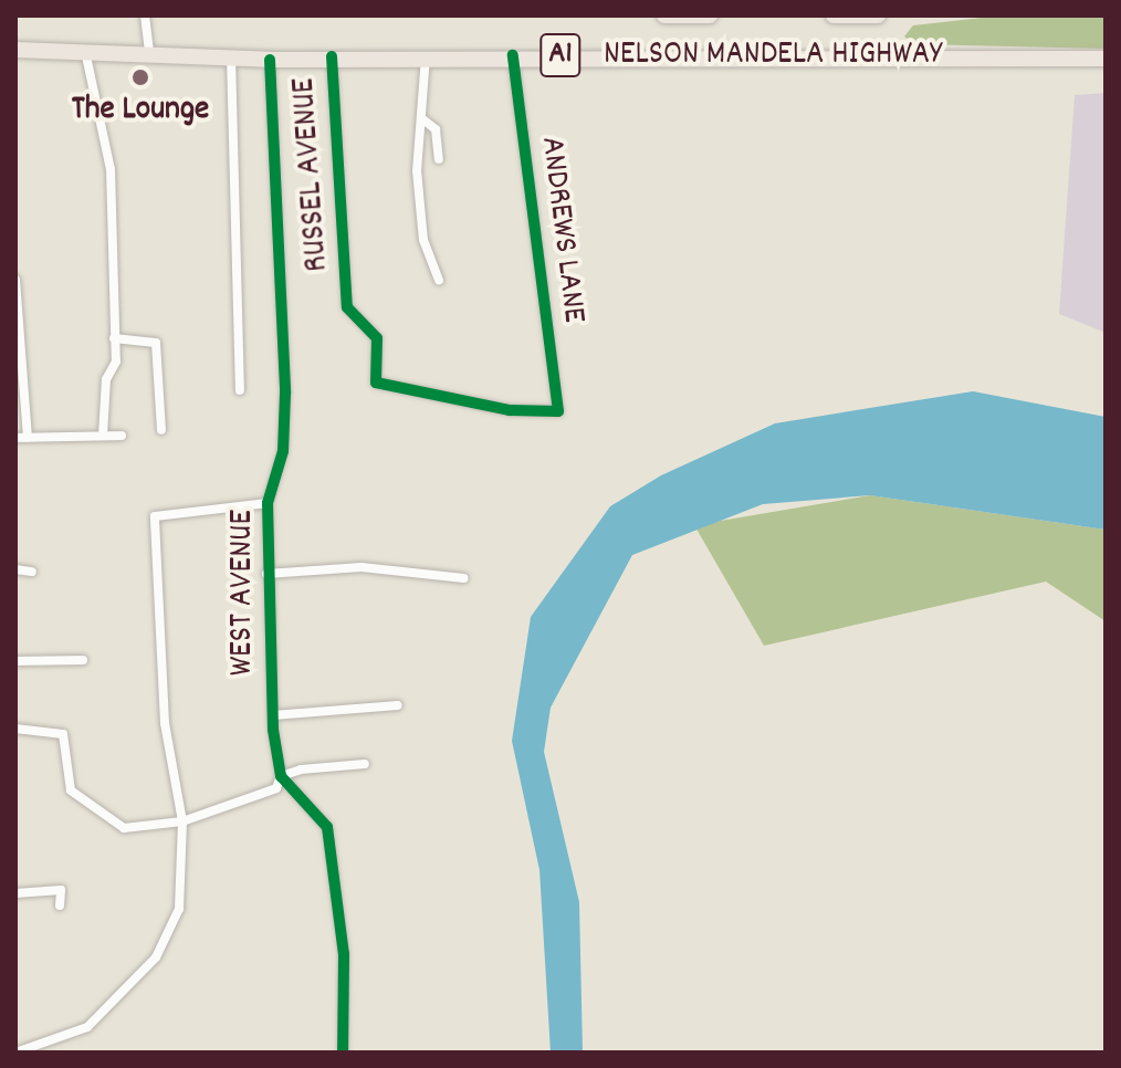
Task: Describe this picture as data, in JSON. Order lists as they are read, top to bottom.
{
  "streets": {
    "highway": ["A1", "NELSON MANDELA HIGHWAY"],
    "street": ["RUSSEL AVENUE", "ANDREWS LANE", "WEST AVENUE"]
  },
  "crossings": [
    ["NELSON MANDELA HIGHWAY", "RUSSEL AVENUE"],
    ["NELSON MANDELA HIGHWAY", "ANDREWS LANE"],
    ["NELSON MANDELA HIGHWAY", "WEST AVENUE"],
    ["RUSSEL AVENUE", "ANDREWS LANE"]
  ],
  "places": ["The Lounge"]
}
